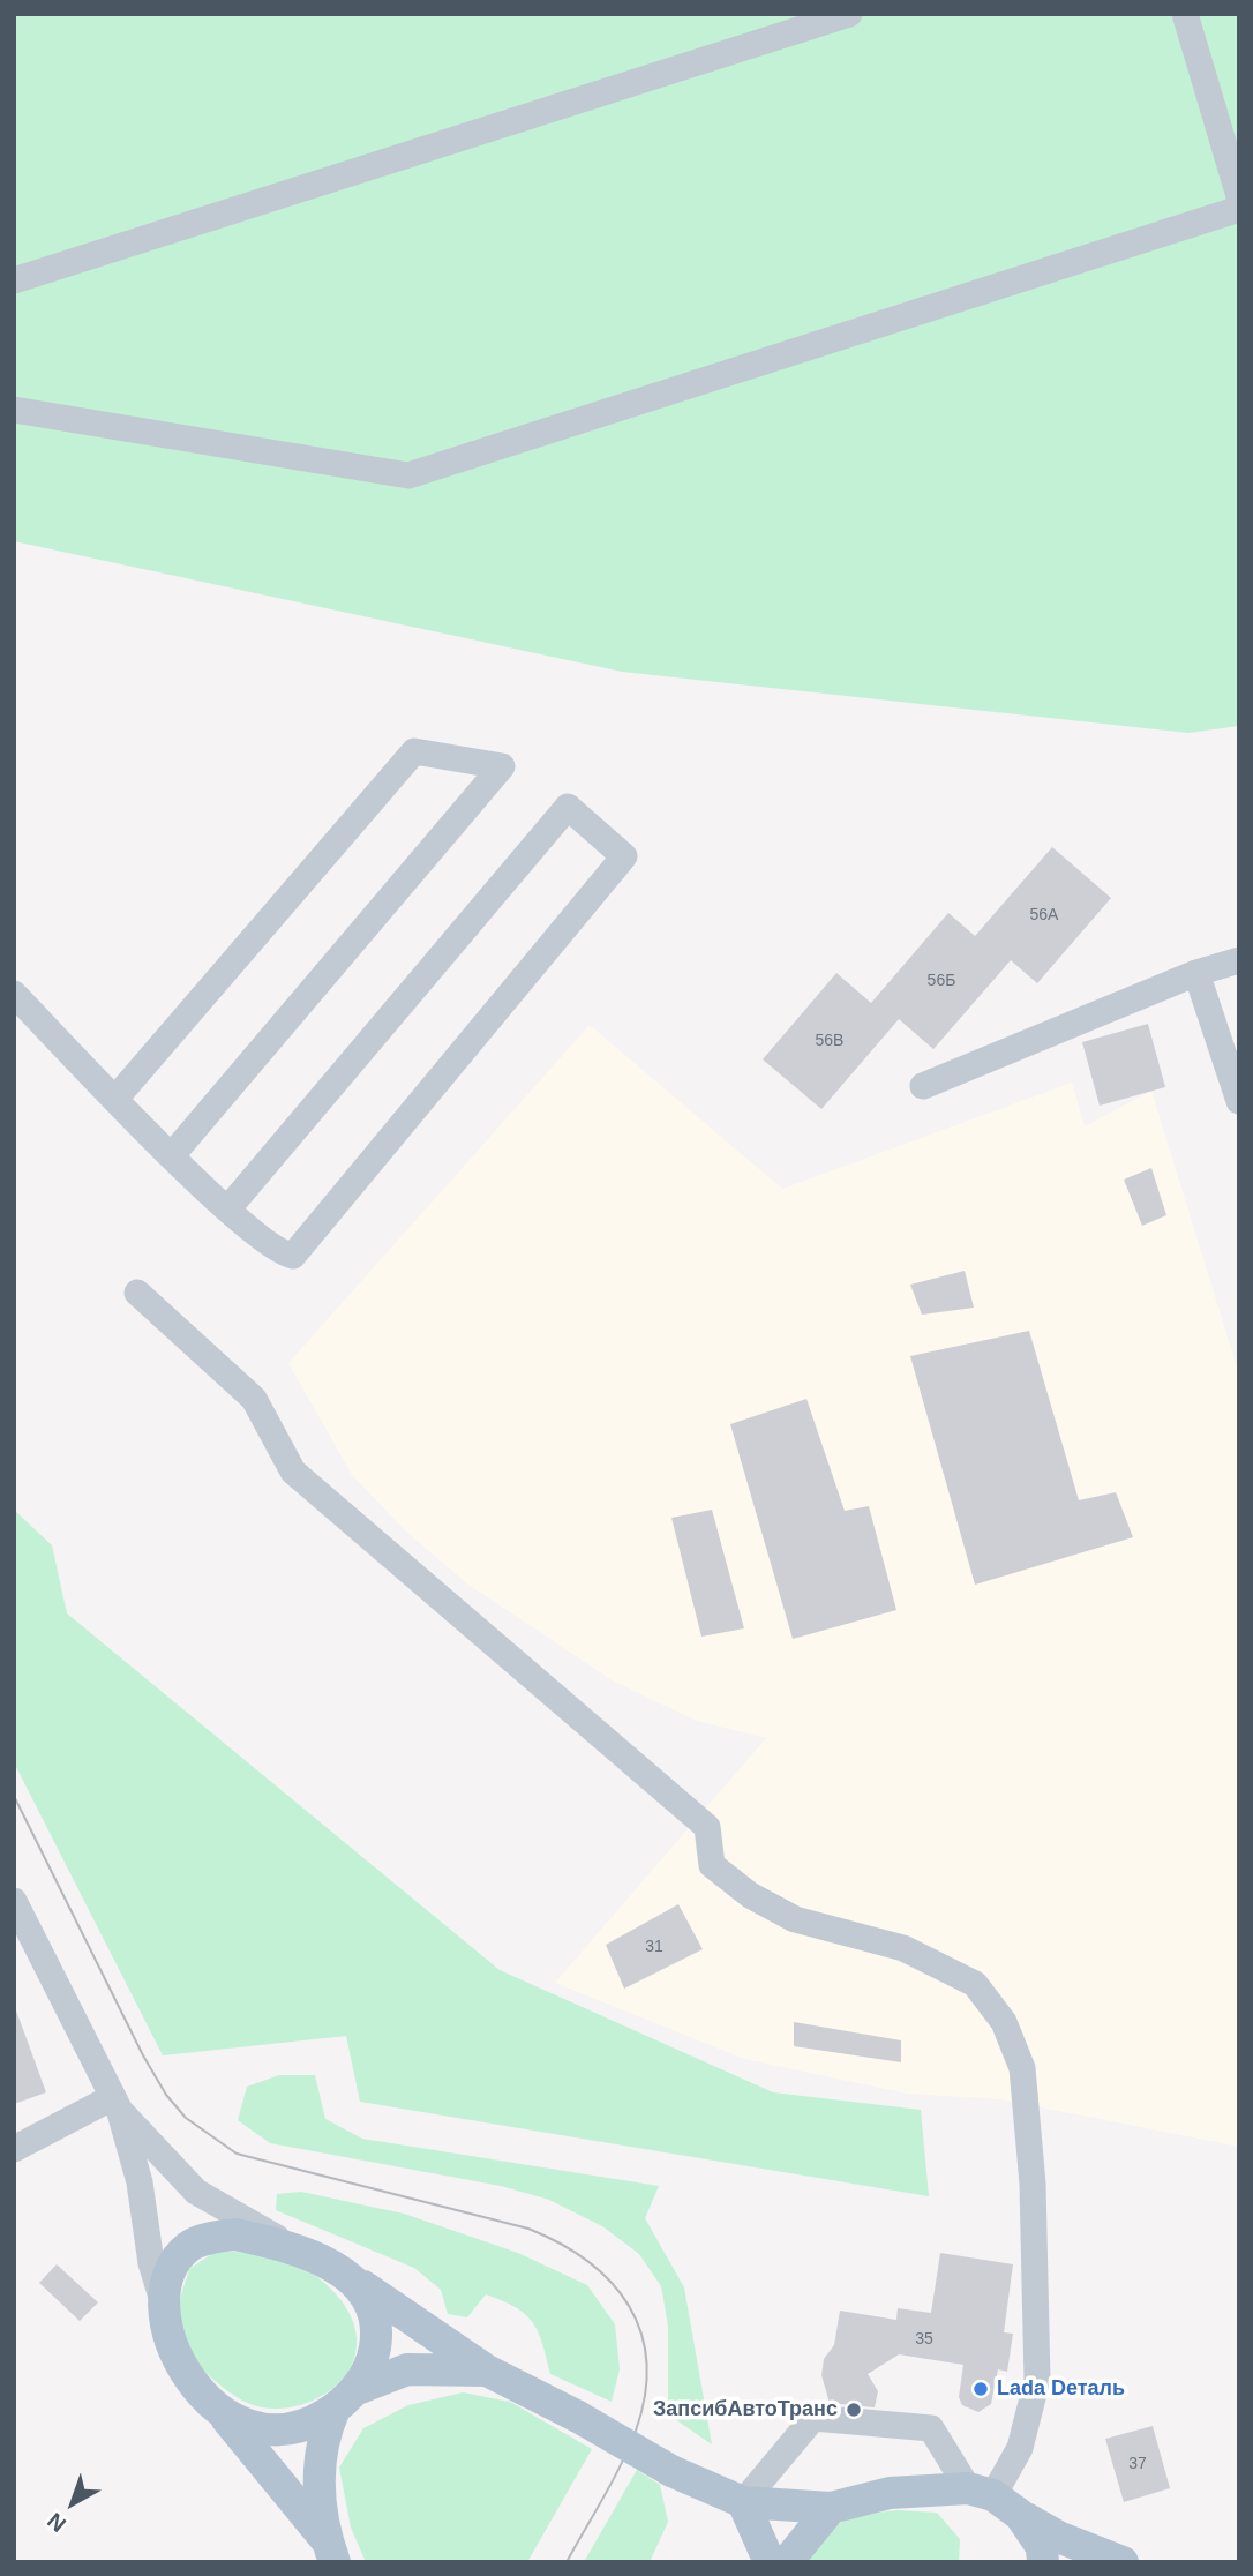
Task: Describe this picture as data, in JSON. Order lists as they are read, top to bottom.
{
  "places": ["Lada Dеталь", "ЗапсибАвтоТранс"],
  "house_numbers": [
    "56А",
    "56Б",
    "56В",
    "31",
    "35",
    "37"
  ],
  "north": "bottom left"
}
